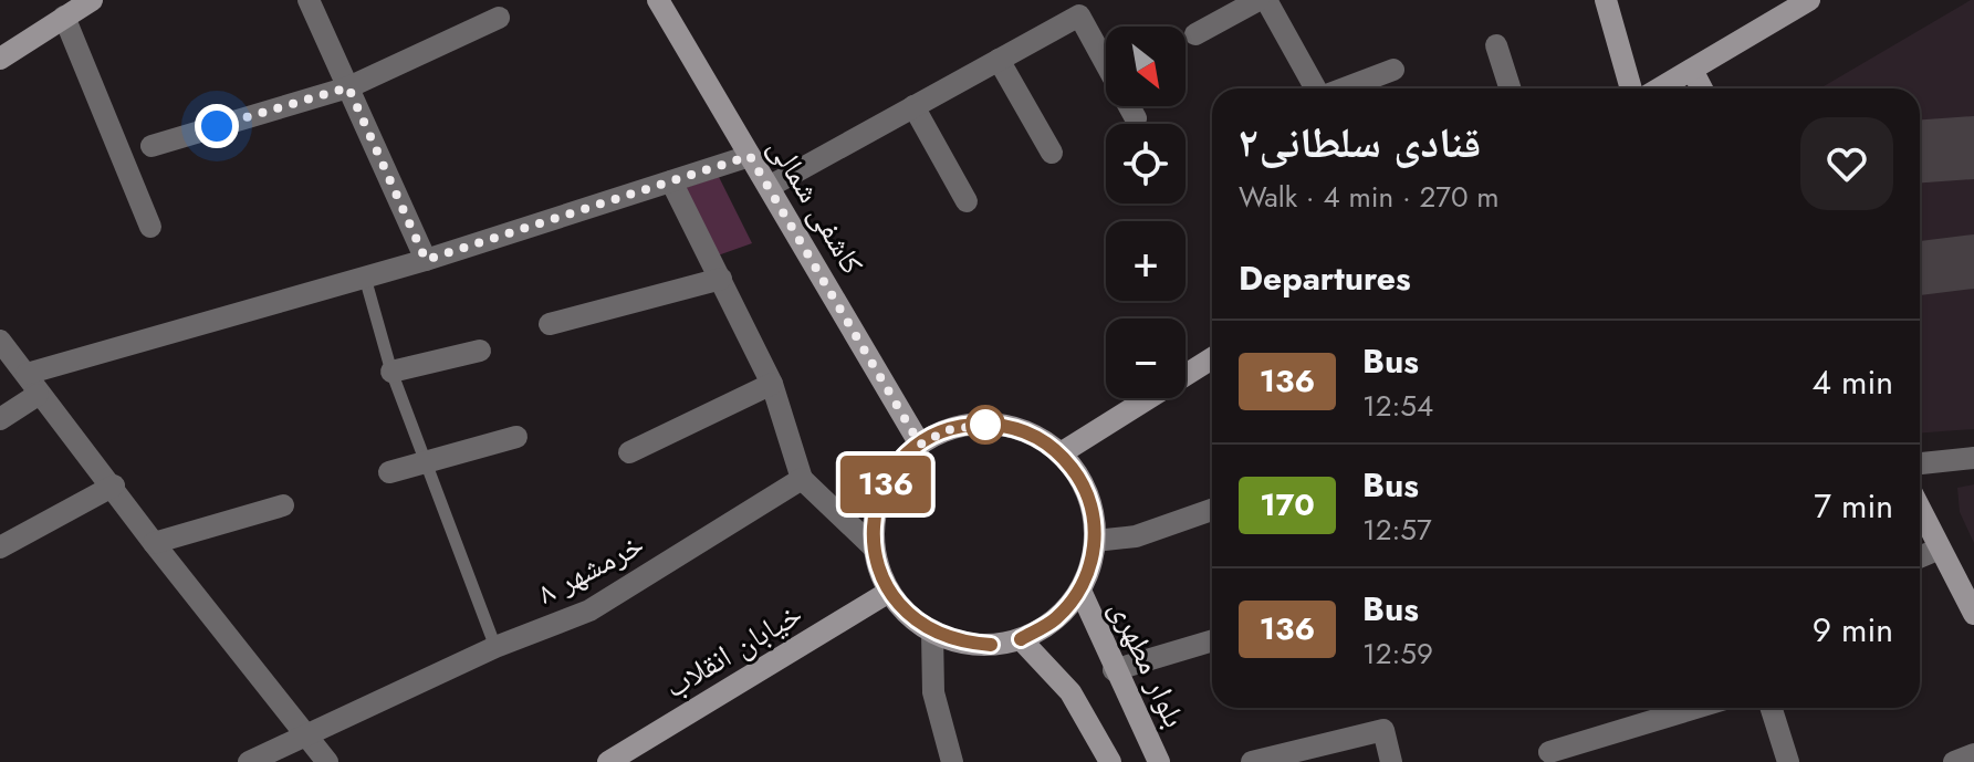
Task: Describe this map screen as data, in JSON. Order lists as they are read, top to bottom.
{
  "streets": {
    "main road": ["کاشفی شمالی", "خیابان انقلاب", "بلوار مطهری"],
    "street": ["خرمشهر ۸"]
  },
  "crossings": [
    ["کاشفی شمالی", "خیابان انقلاب"],
    ["کاشفی شمالی", "بلوار مطهری"],
    ["خیابان انقلاب", "بلوار مطهری"]
  ],
  "lines": ["bus line 136"],
  "north": "bottom right",
  "page": {
    "on_map": "136",
    "map_buttons": ["+", "−"],
    "heading": [
      ["قنادی سلطانی۲", "Walk · 4 min · 270 m"],
      "Departures"
    ],
    "list": [
      {
        "mark": "136",
        "name": "Bus",
        "note": "12:54",
        "value": "4 min"
      },
      {
        "mark": "170",
        "name": "Bus",
        "note": "12:57",
        "value": "7 min"
      },
      {
        "mark": "136",
        "name": "Bus",
        "note": "12:59",
        "value": "9 min"
      }
    ]
  }
}
